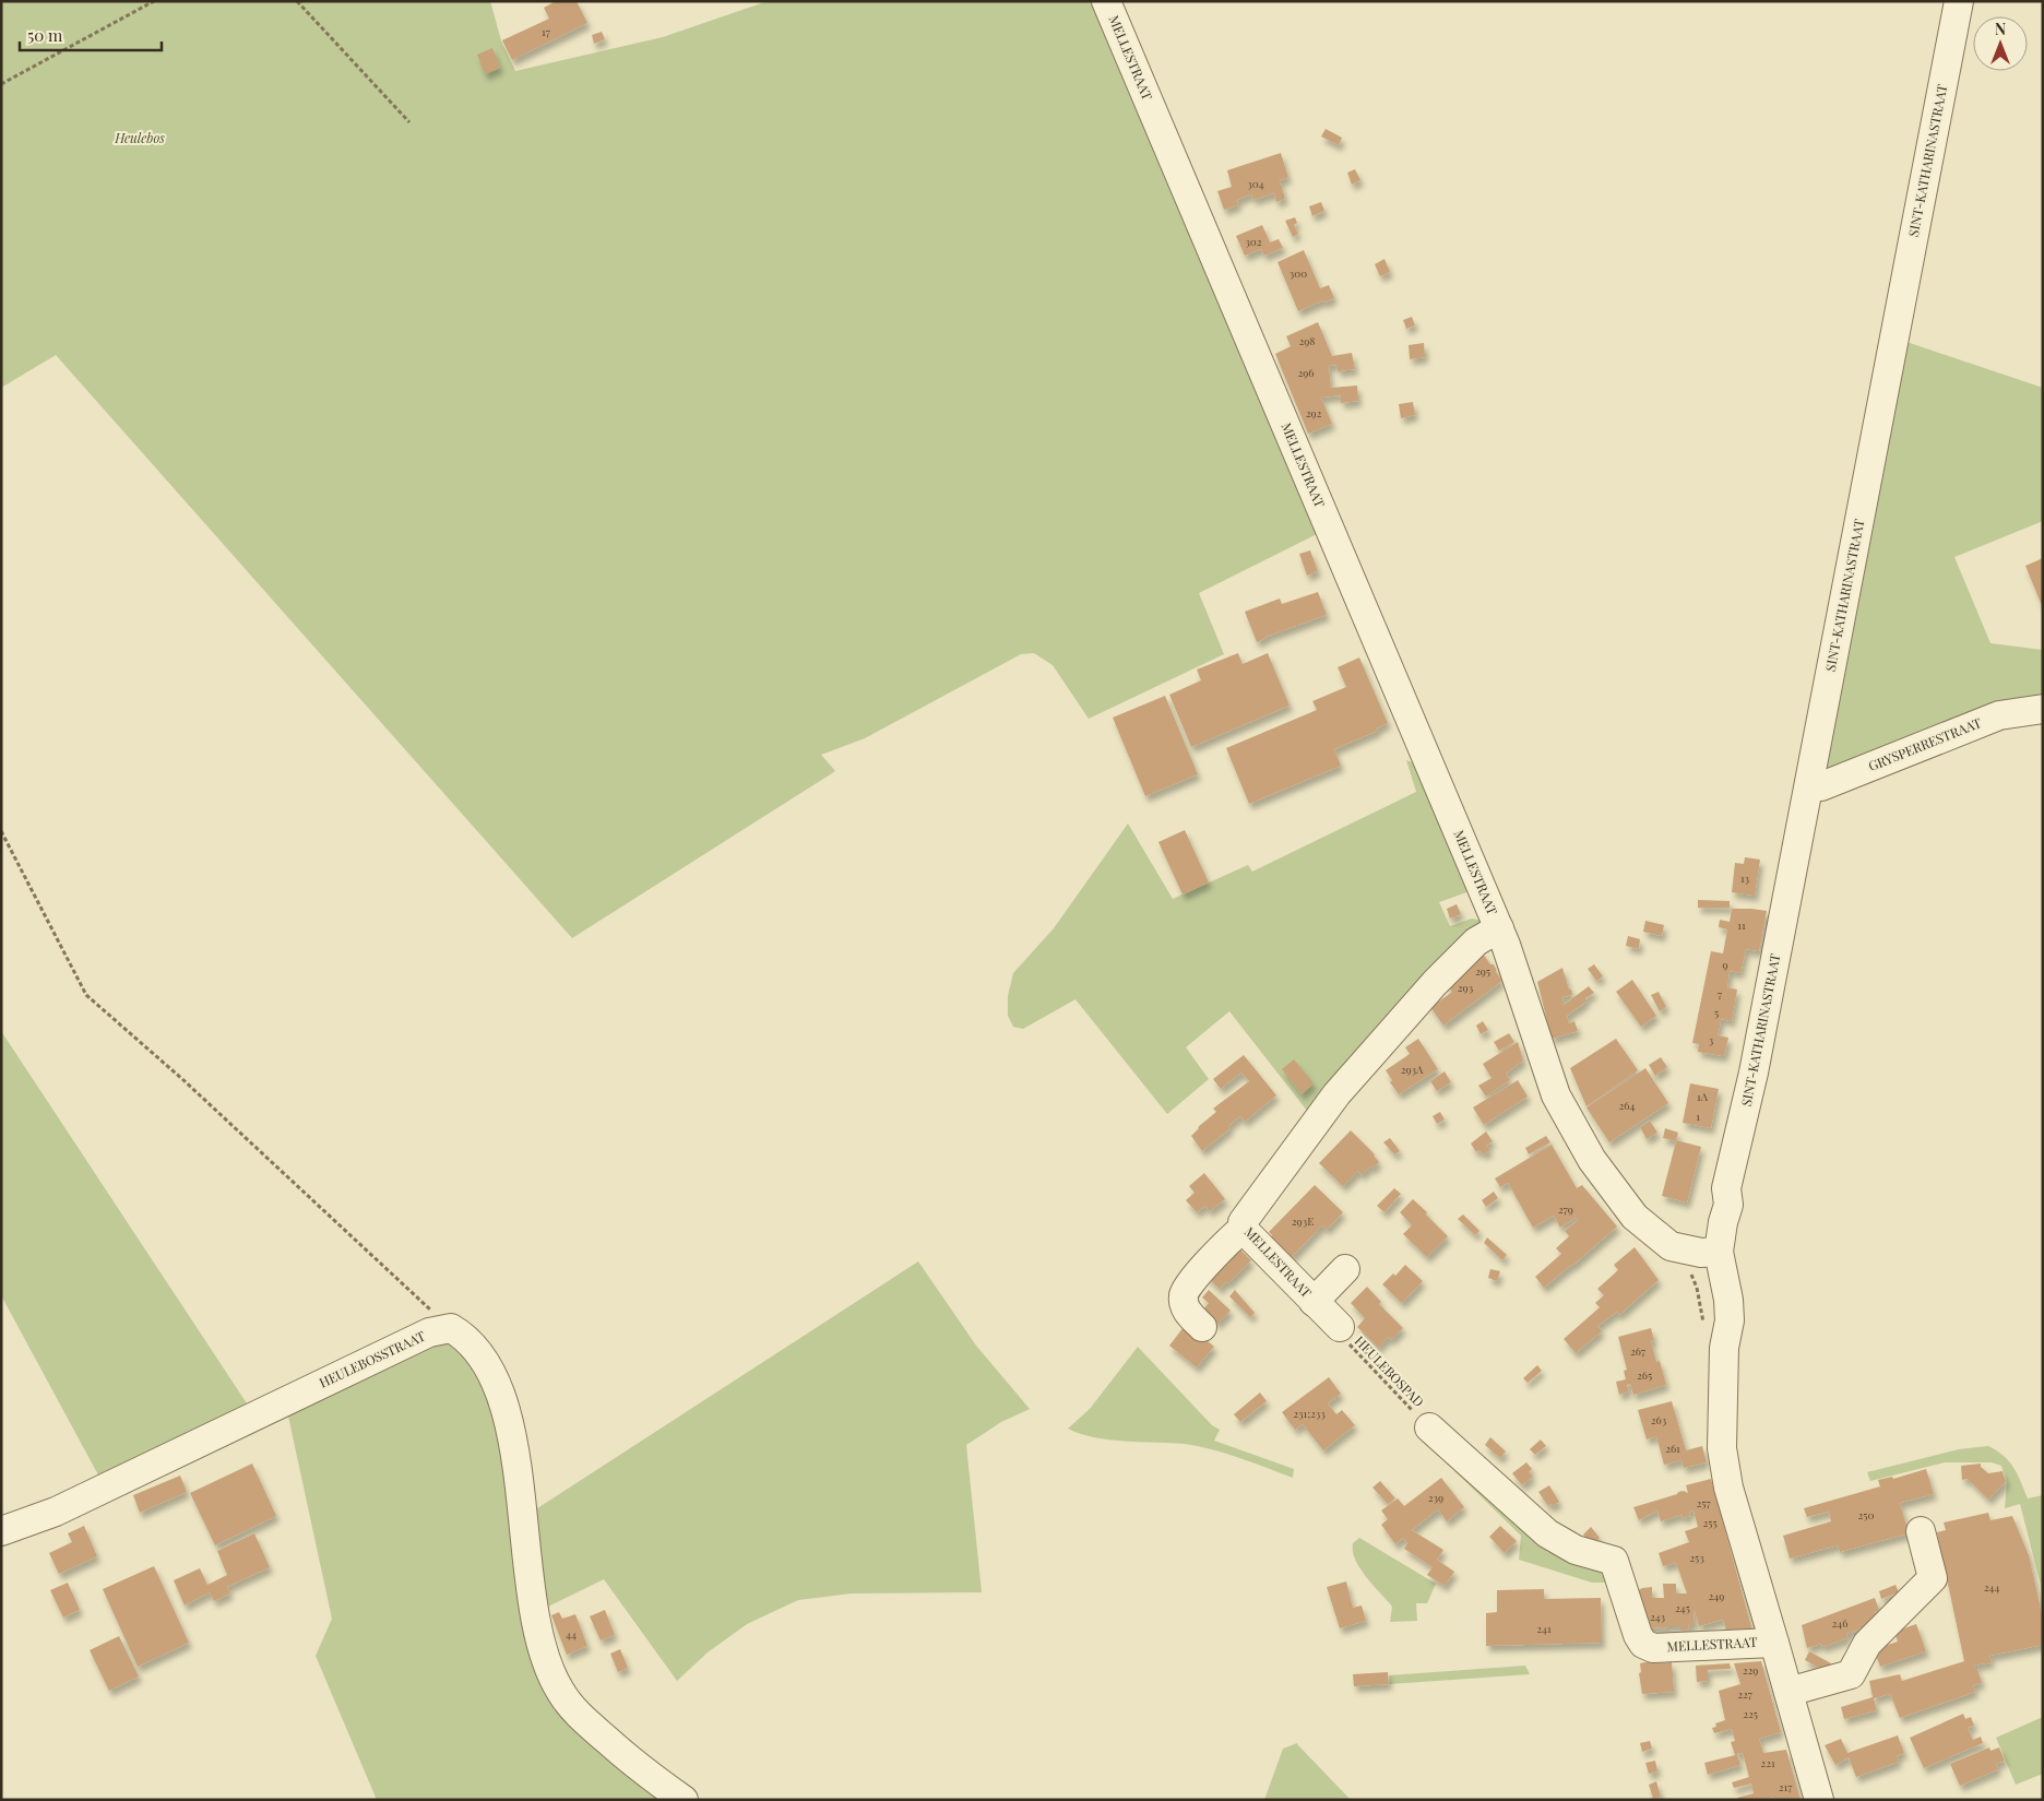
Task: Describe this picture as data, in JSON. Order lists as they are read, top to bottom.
{
  "streets": {
    "street": [
      "MELLESTRAAT",
      "SINT-KATHARINASTRAAT",
      "GRYSPERRESTRAAT",
      "HEULEBOSSTRAAT"
    ],
    "path": ["HEULEBOSPAD"]
  },
  "crossings": [
    ["MELLESTRAAT", "SINT-KATHARINASTRAAT"],
    ["MELLESTRAAT", "HEULEBOSPAD"],
    ["SINT-KATHARINASTRAAT", "GRYSPERRESTRAAT"]
  ],
  "parks": ["Heulebos"],
  "house_numbers": [
    "17",
    "304",
    "302",
    "300",
    "298",
    "296",
    "292",
    "13",
    "11",
    "9",
    "295",
    "293",
    "7",
    "5",
    "3",
    "293A",
    "1A",
    "264",
    "1",
    "279",
    "293E",
    "267",
    "265",
    "231;233",
    "263",
    "261",
    "239",
    "257",
    "250",
    "255",
    "253",
    "244",
    "249",
    "245",
    "243",
    "246",
    "241",
    "44",
    "229",
    "227",
    "225",
    "221",
    "217"
  ],
  "scale_bar": "50 m",
  "north": "top"
}
